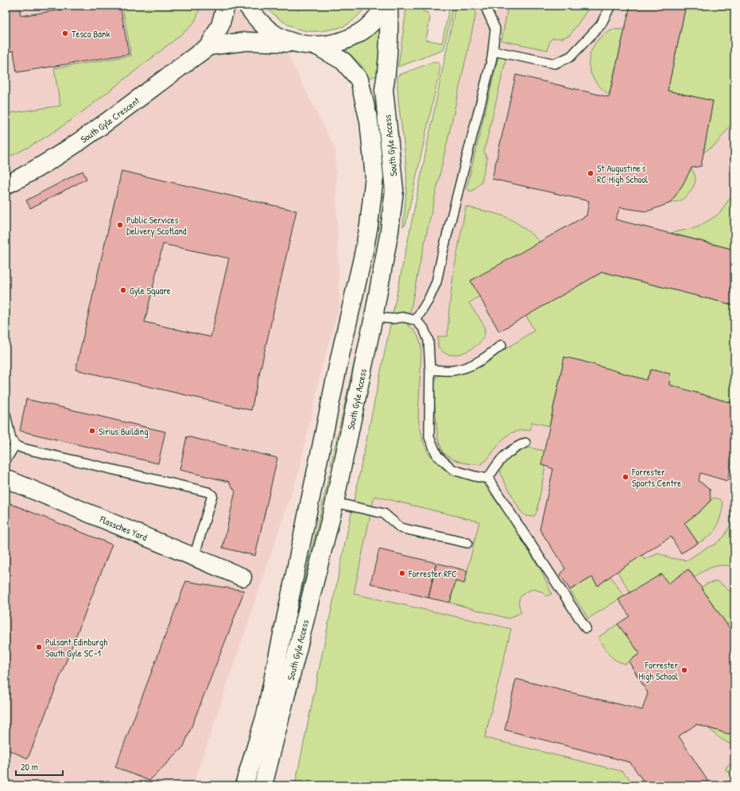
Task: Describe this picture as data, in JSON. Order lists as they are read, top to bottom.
{
  "streets": {
    "street": ["South Gyle Crescent", "South Gyle Access", "Flassches Yard"]
  },
  "places": [
    "Tesco Bank",
    "St Augustine's RC High School",
    "Public Services Delivery Scotland",
    "Gyle Square",
    "Sirius Building",
    "Forrester Sports Centre",
    "Forrester RFC",
    "Pulsant Edinburgh South Gyle SC-1",
    "Forrester High School"
  ],
  "scale_bar": "20 m"
}
